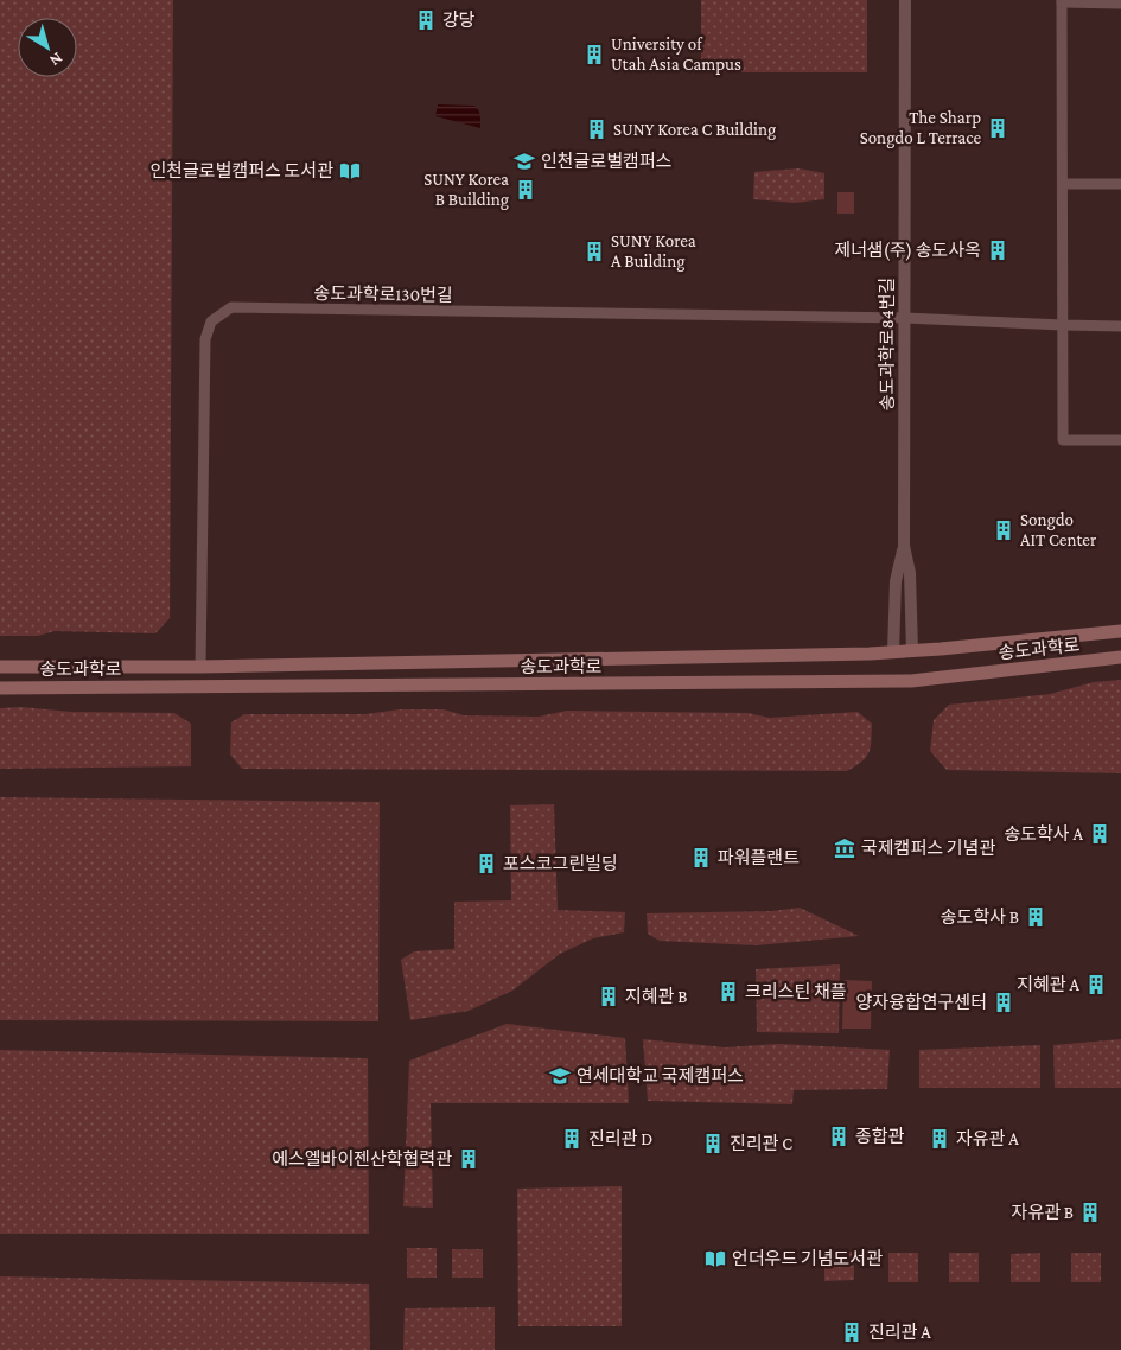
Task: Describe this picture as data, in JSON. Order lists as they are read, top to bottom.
{
  "streets": {
    "main road": ["송도과학로"],
    "street": ["송도과학로130번길", "송도과학로84번길"]
  },
  "crossings": [
    ["송도과학로130번길", "송도과학로84번길"],
    ["송도과학로130번길", "송도과학로"],
    ["송도과학로84번길", "송도과학로"]
  ],
  "places": {
    "building": [
      "강당",
      "University of Utah Asia Campus",
      "The Sharp Songdo L Terrace",
      "SUNY Korea C Building",
      "SUNY Korea B Building",
      "제너샘(주) 송도사옥",
      "SUNY Korea A Building",
      "Songdo AIT Center",
      "송도학사 A",
      "파워플랜트",
      "포스코그린빌딩",
      "송도학사 B",
      "지혜관 A",
      "크리스틴 채플",
      "지혜관 B",
      "양자융합연구센터",
      "종합관",
      "진리관 D",
      "자유관 A",
      "진리관 C",
      "에스엘바이젠산학협력관",
      "자유관 B",
      "진리관 A"
    ],
    "school or university": ["인천글로벌캠퍼스", "연세대학교 국제캠퍼스"],
    "library": ["인천글로벌캠퍼스 도서관", "언더우드 기념도서관"],
    "museum": ["국제캠퍼스 기념관"]
  },
  "north": "bottom right"
}
